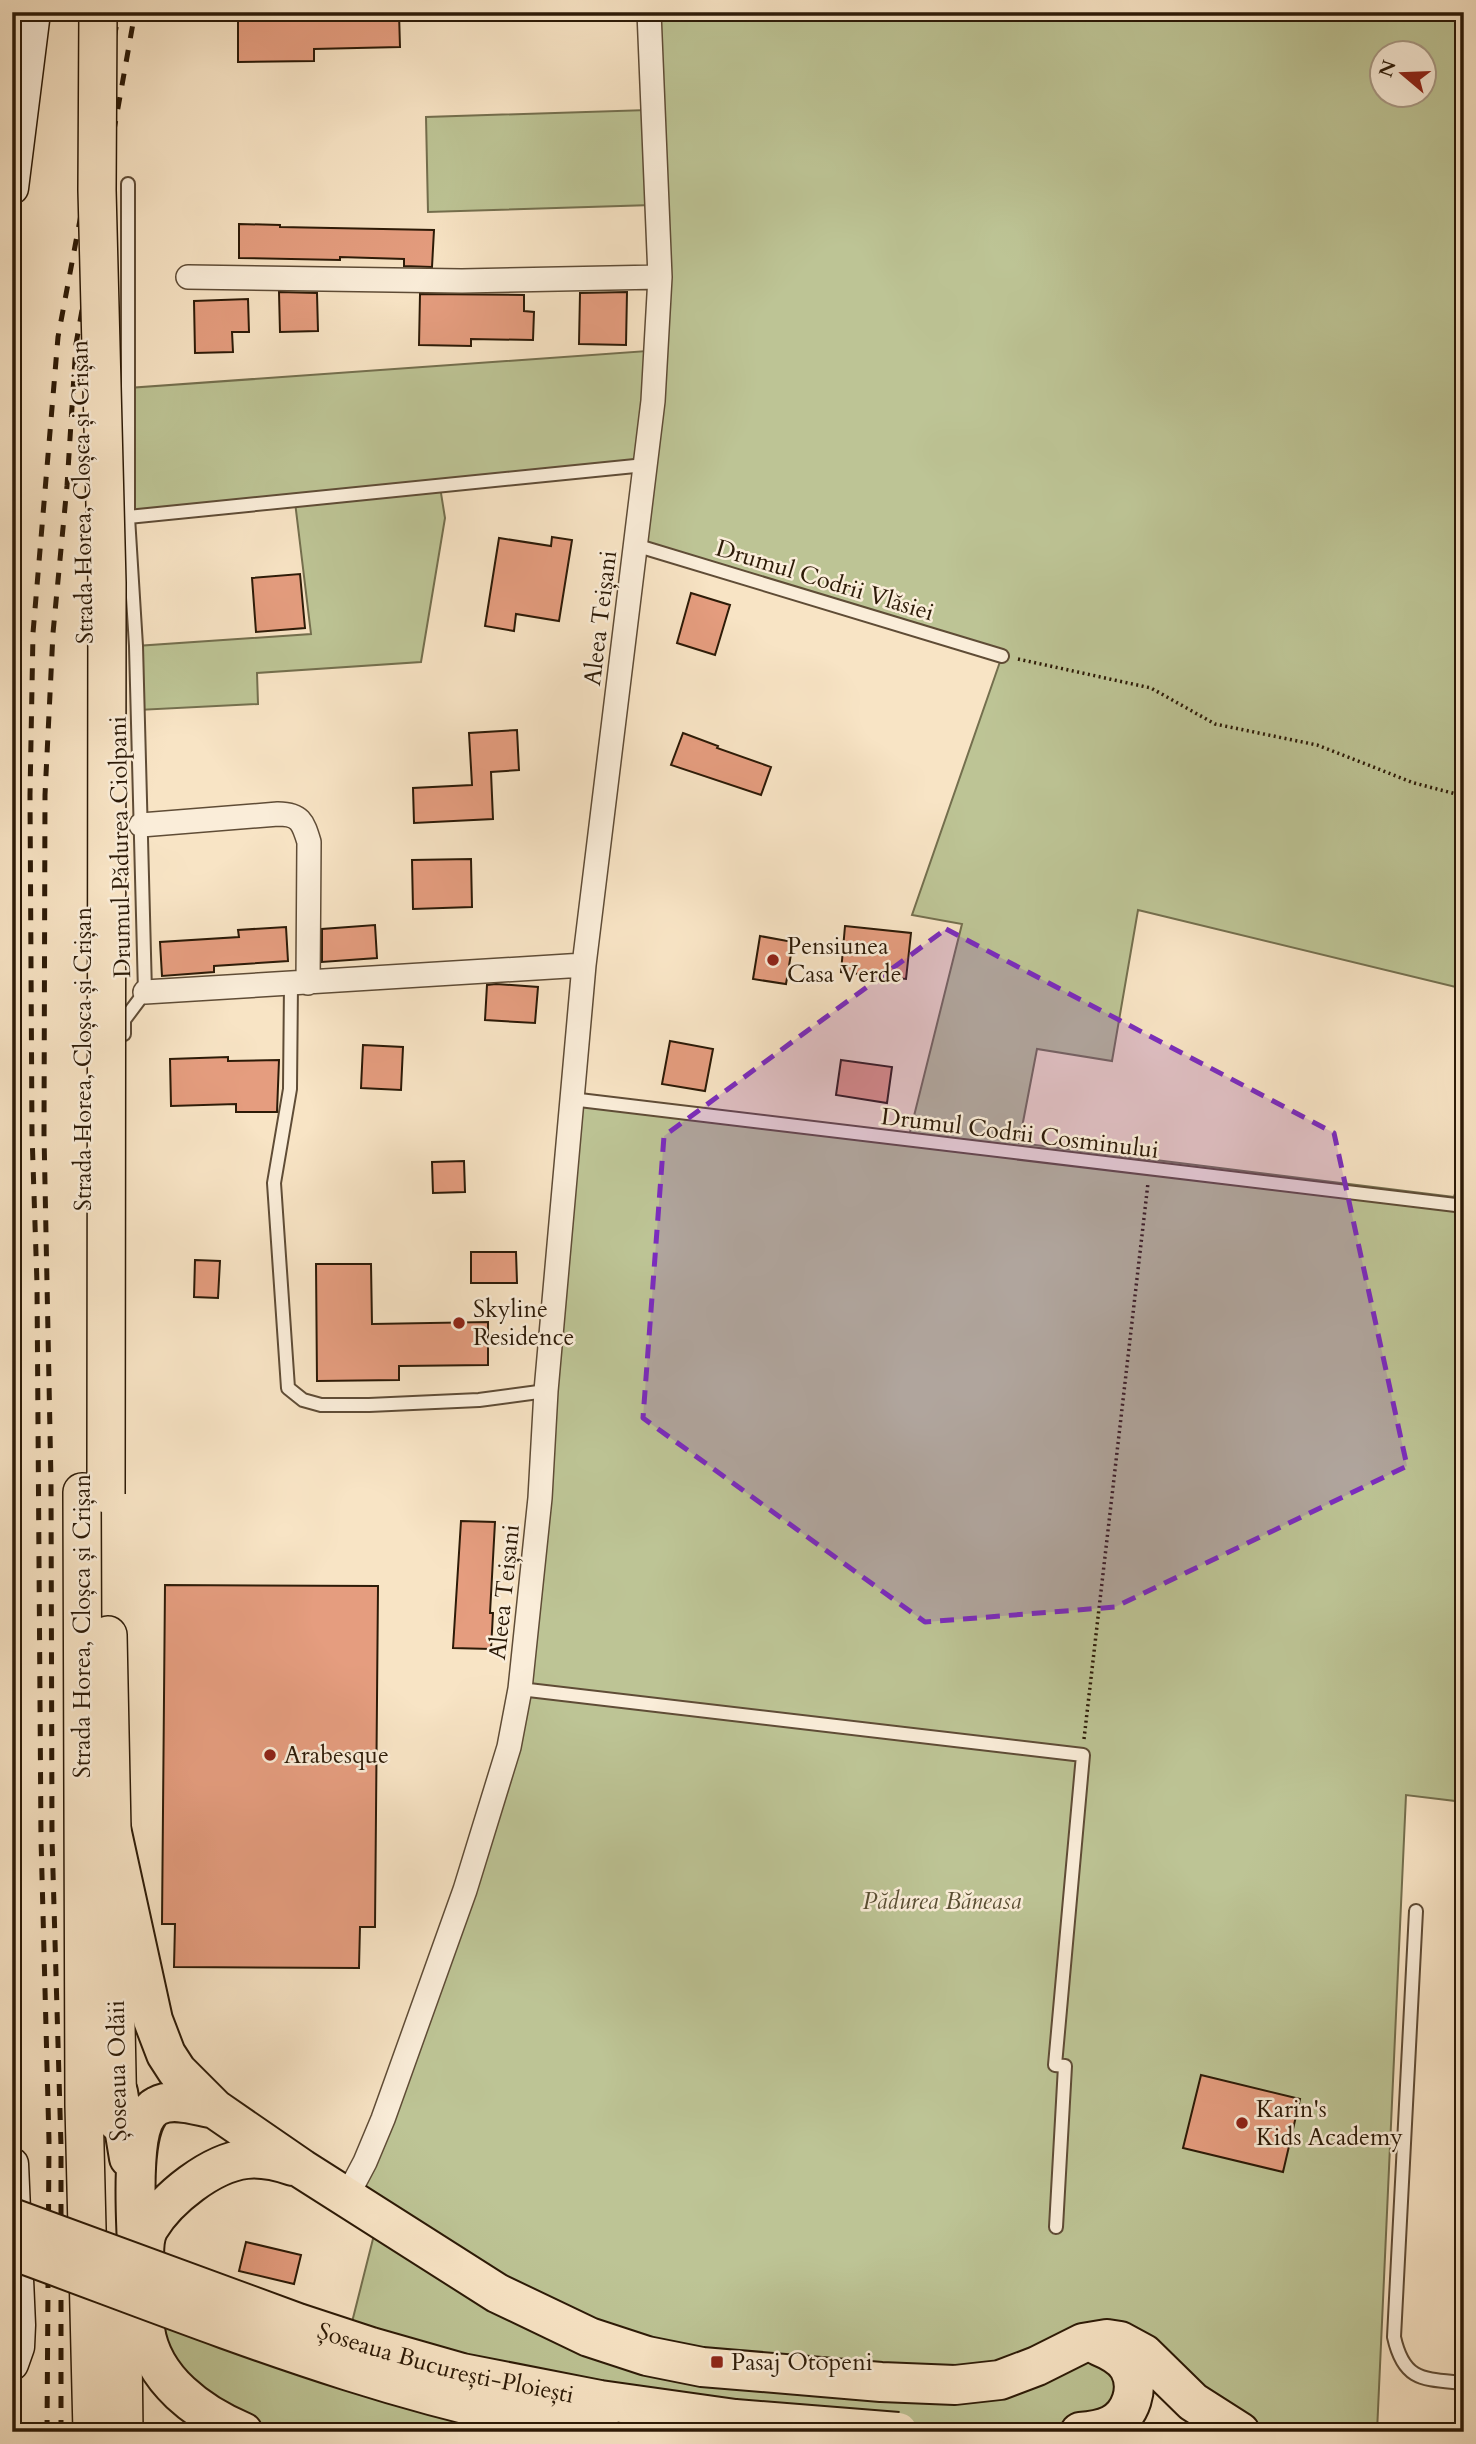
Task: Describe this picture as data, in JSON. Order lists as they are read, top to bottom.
{
  "streets": {
    "highway": ["Șoseaua București-Ploiești"],
    "main road": ["Strada Horea, Cloșca și Crișan", "Șoseaua Odăii"],
    "street": ["Aleea Teișani"],
    "lane": ["Drumul Codrii Vlăsiei", "Drumul Pădurea Ciolpani", "Drumul Codrii Cosminului"]
  },
  "crossings": [
    ["Strada Horea, Cloșca și Crișan", "Șoseaua Odăii"],
    ["Drumul Codrii Vlăsiei", "Aleea Teișani"],
    ["Aleea Teișani", "Drumul Codrii Cosminului"]
  ],
  "parks": ["Pădurea Băneasa"],
  "places": {
    "other": [
      "Pensiunea Casa Verde",
      "Skyline Residence",
      "Arabesque",
      "Karin's Kids Academy"
    ],
    "transit": ["Pasaj Otopeni"]
  },
  "north": "left"
}
